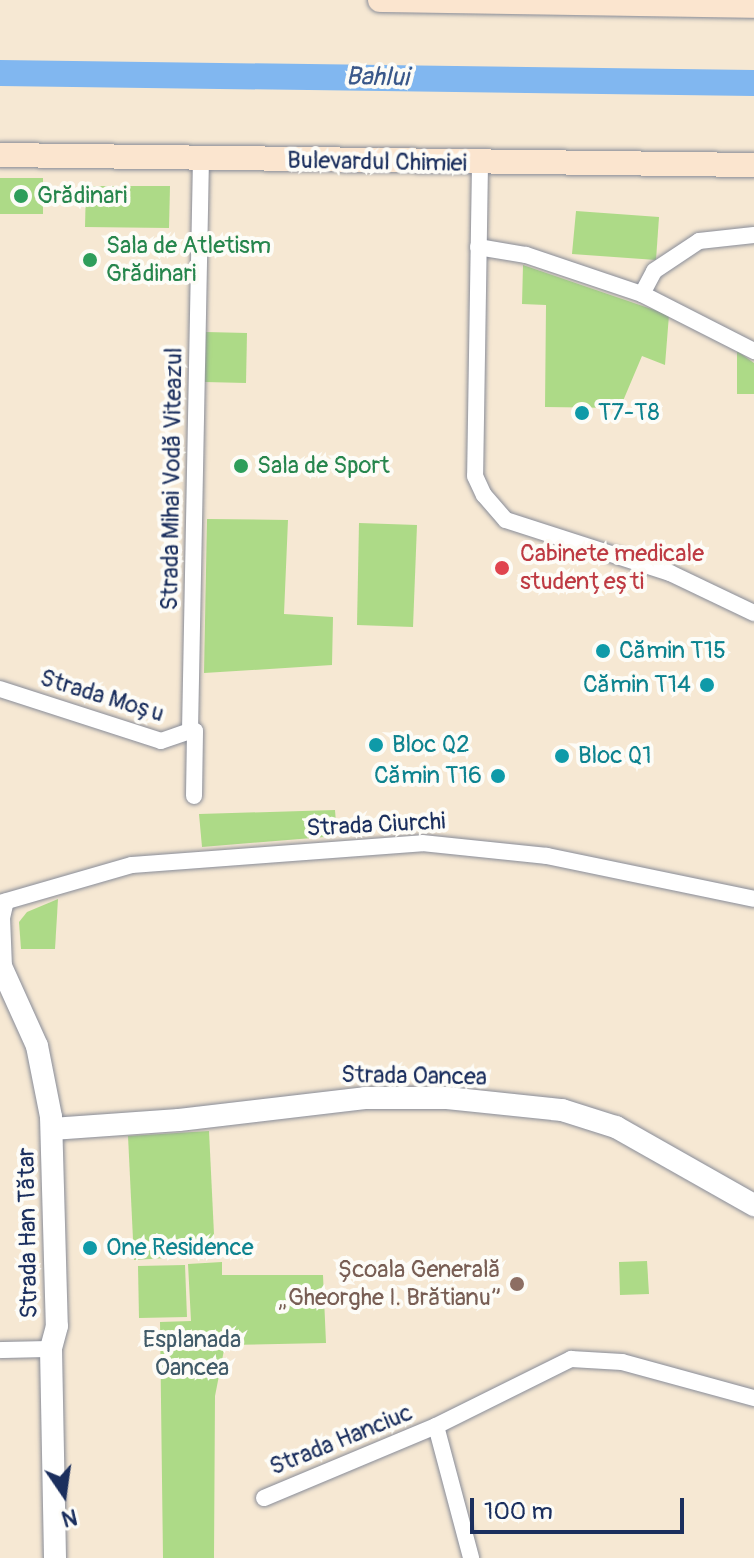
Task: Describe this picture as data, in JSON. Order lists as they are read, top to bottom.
{
  "streets": {
    "main road": ["Bulevardul Chimiei"],
    "street": [
      "Strada Mihai Vodă Viteazul",
      "Strada Moșu",
      "Strada Ciurchi",
      "Strada Oancea",
      "Strada Han Tătar",
      "Strada Hanciuc"
    ]
  },
  "crossings": [
    ["Bulevardul Chimiei", "Strada Mihai Vodă Viteazul"],
    ["Strada Mihai Vodă Viteazul", "Strada Moșu"],
    ["Strada Oancea", "Strada Han Tătar"]
  ],
  "water": ["Bahlui"],
  "parks": ["Esplanada Oancea"],
  "places": [
    "Grădinari",
    "Sala de Atletism Grădinari",
    "T7-T8",
    "Sala de Sport",
    "Cabinete medicale studențești",
    "Cămin T15",
    "Cămin T14",
    "Bloc Q2",
    "Bloc Q1",
    "Cămin T16",
    "One Residence",
    "Școala Generală „Gheorghe I. Brătianu”"
  ],
  "scale_bar": "100 m",
  "north": "bottom"
}
